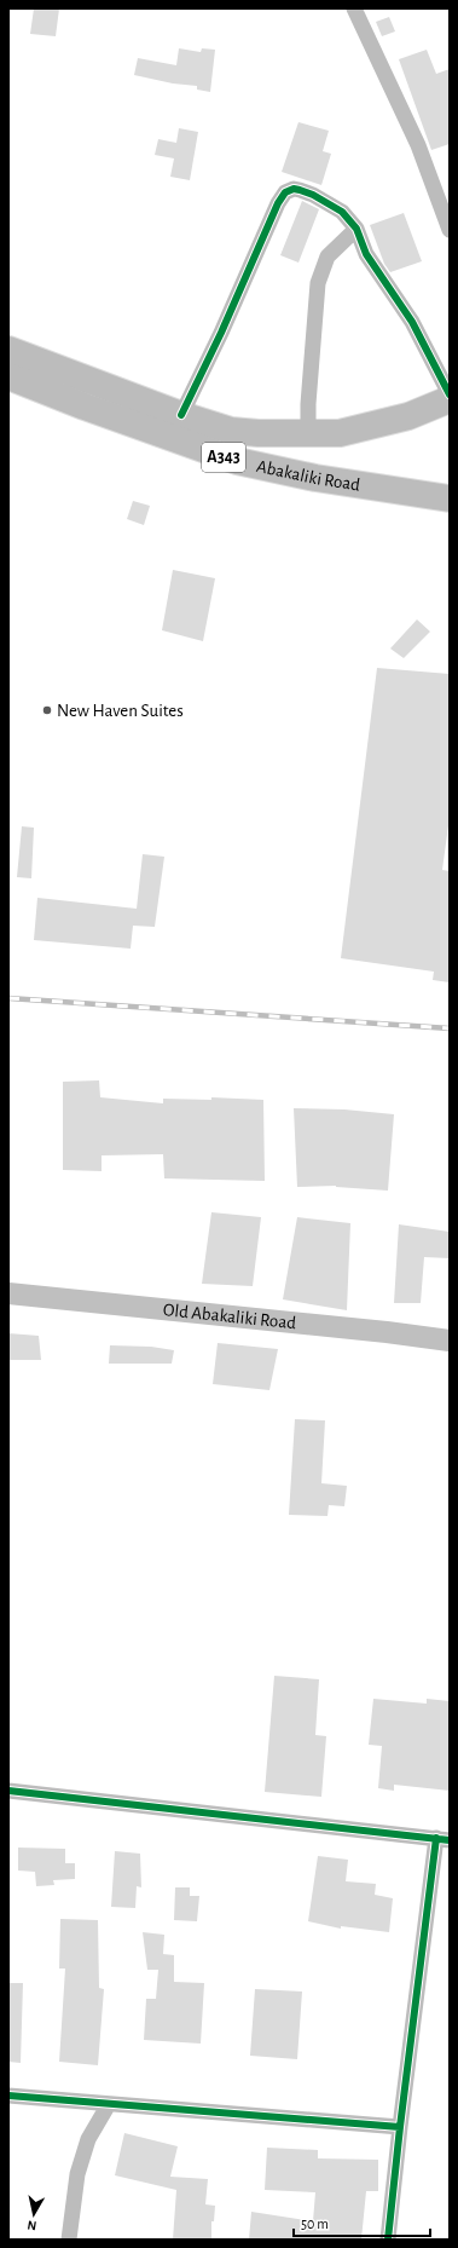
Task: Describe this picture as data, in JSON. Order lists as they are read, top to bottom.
{
  "streets": {
    "highway": ["A343", "Abakaliki Road"],
    "main road": ["Old Abakaliki Road"]
  },
  "crossings": [
    ["A343", "Abakaliki Road"]
  ],
  "places": ["New Haven Suites"],
  "scale_bar": "50 m",
  "north": "bottom"
}
